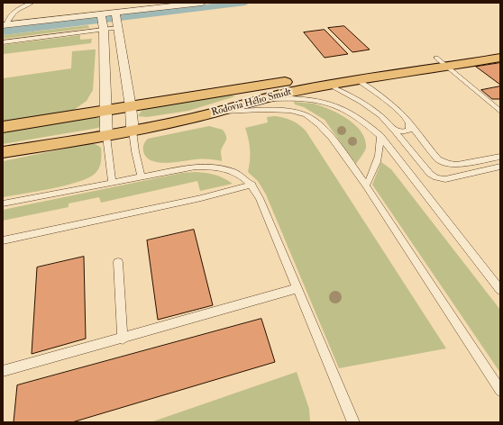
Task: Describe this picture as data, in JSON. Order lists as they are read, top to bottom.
{
  "streets": {
    "main road": ["Rodovia Hélio Smidt"]
  }
}
